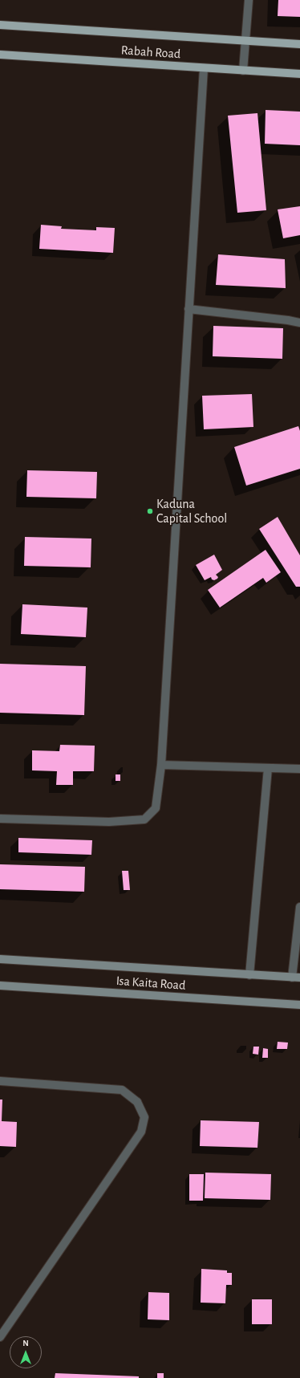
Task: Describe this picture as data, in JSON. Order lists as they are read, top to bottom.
{
  "streets": {
    "main road": ["Rabah Road", "Isa Kaita Road"]
  },
  "places": ["Kaduna Capital School"],
  "north": "top"
}
